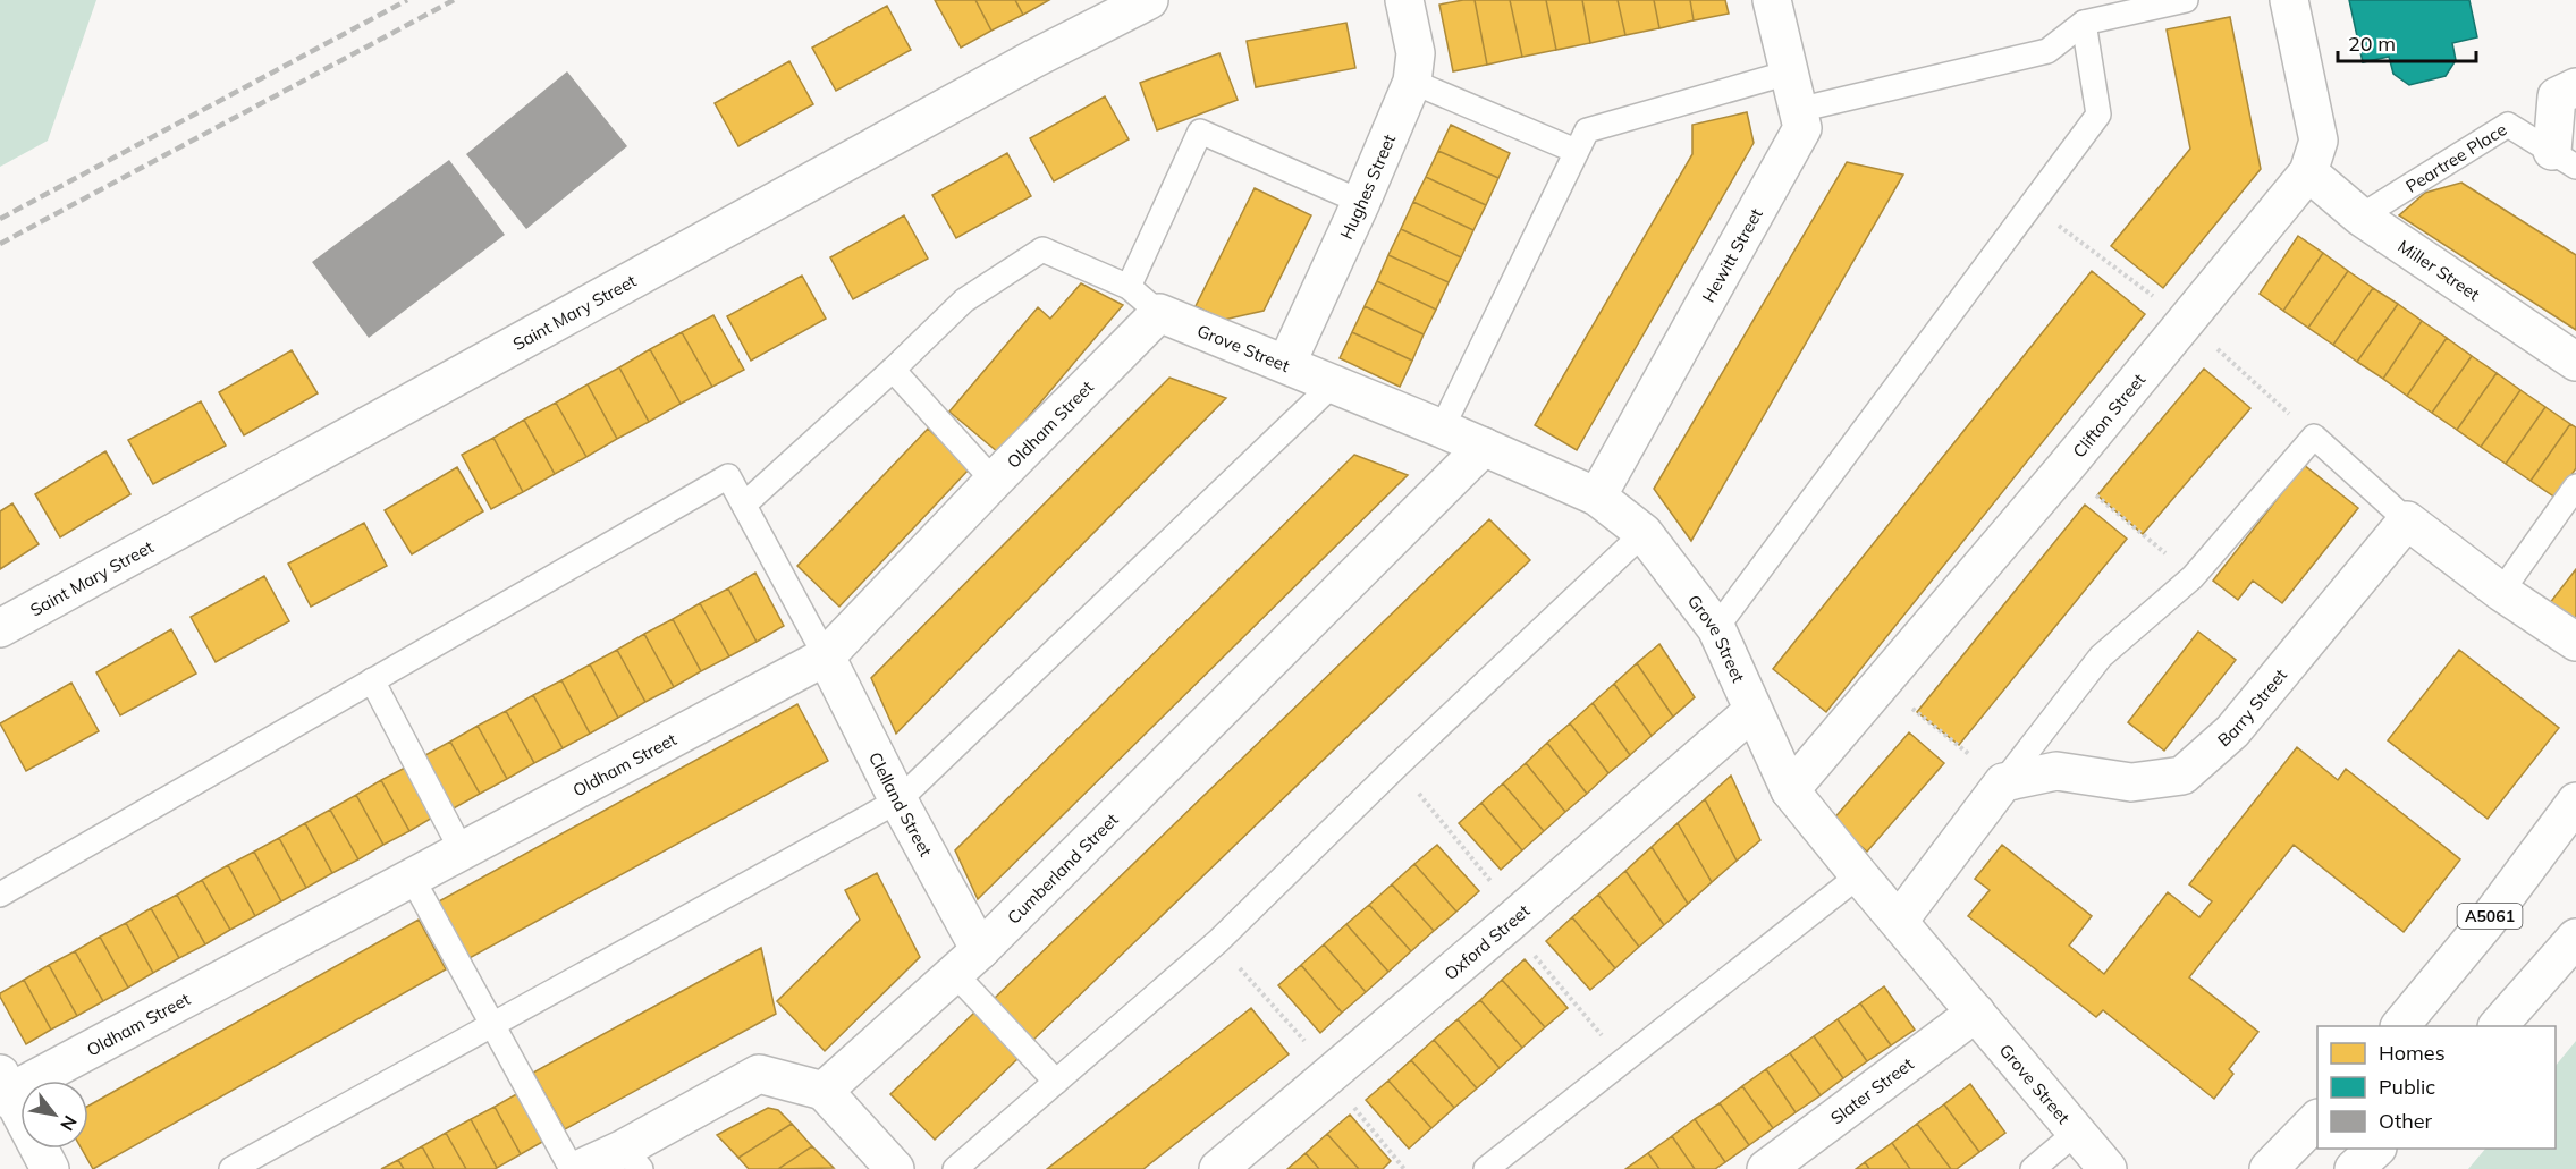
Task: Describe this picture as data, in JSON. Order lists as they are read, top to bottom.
{
  "streets": {
    "main road": [
      "Peartree Place",
      "Hughes Street",
      "Hewitt Street",
      "Miller Street",
      "Saint Mary Street",
      "Grove Street",
      "Clifton Street",
      "Oldham Street",
      "Barry Street",
      "Clelland Street",
      "Cumberland Street",
      "A5061",
      "Oxford Street",
      "Slater Street"
    ]
  },
  "crossings": [
    ["Peartree Place", "Miller Street"],
    ["Hughes Street", "Grove Street"],
    ["Hewitt Street", "Grove Street"],
    ["Miller Street", "Clifton Street"],
    ["Grove Street", "Clifton Street"],
    ["Grove Street", "Oldham Street"],
    ["Grove Street", "Cumberland Street"],
    ["Grove Street", "Oxford Street"],
    ["Grove Street", "Slater Street"],
    ["Oldham Street", "Clelland Street"],
    ["Clelland Street", "Cumberland Street"]
  ],
  "legend": ["Homes", "Public", "Other"],
  "scale_bar": "20 m",
  "north": "bottom right"
}
